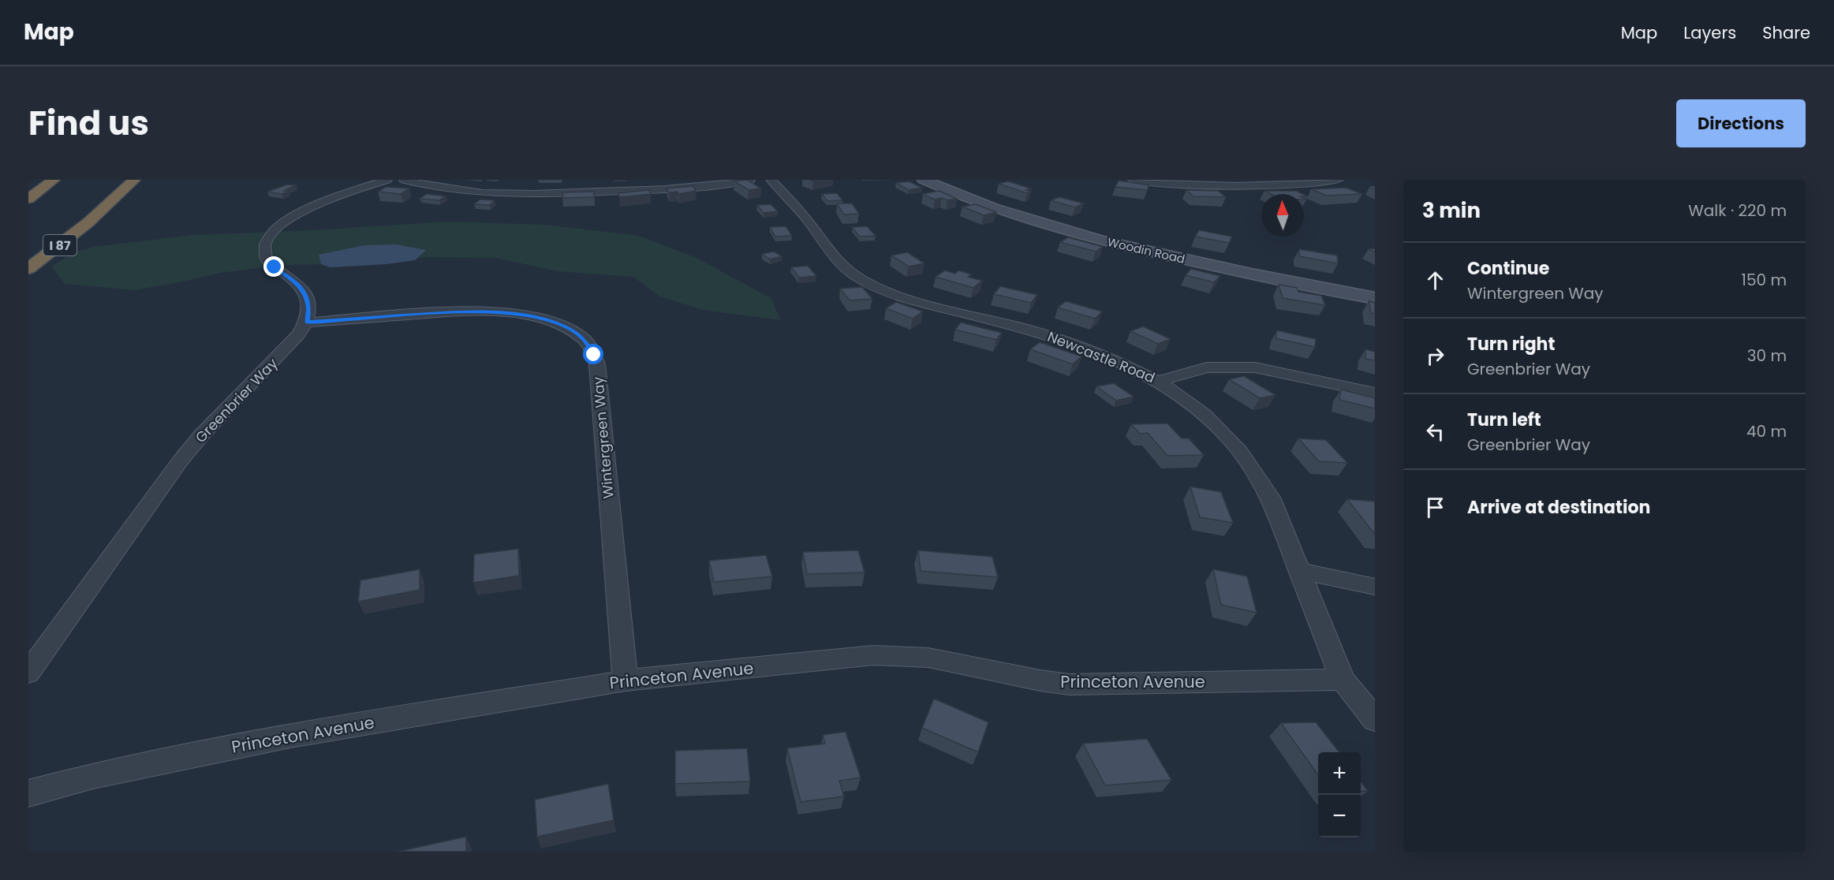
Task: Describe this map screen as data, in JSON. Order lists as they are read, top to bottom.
{
  "streets": {
    "highway": ["I 87"],
    "street": [
      "Woodin Road",
      "Newcastle Road",
      "Greenbrier Way",
      "Wintergreen Way",
      "Princeton Avenue"
    ]
  },
  "crossings": [
    ["Newcastle Road", "Princeton Avenue"],
    ["Greenbrier Way", "Wintergreen Way"],
    ["Wintergreen Way", "Princeton Avenue"]
  ],
  "north": "top",
  "page": {
    "header": "Map",
    "nav": ["Map", "Layers", "Share"],
    "title": "Find us",
    "buttons": "Directions",
    "heading": ["3 min", "Walk · 220 m"],
    "list": [
      ["Continue", "Wintergreen Way", "150 m"],
      ["Turn right", "Greenbrier Way", "30 m"],
      ["Turn left", "Greenbrier Way", "40 m"],
      "Arrive at destination"
    ],
    "map_buttons": ["+", "−"]
  }
}
